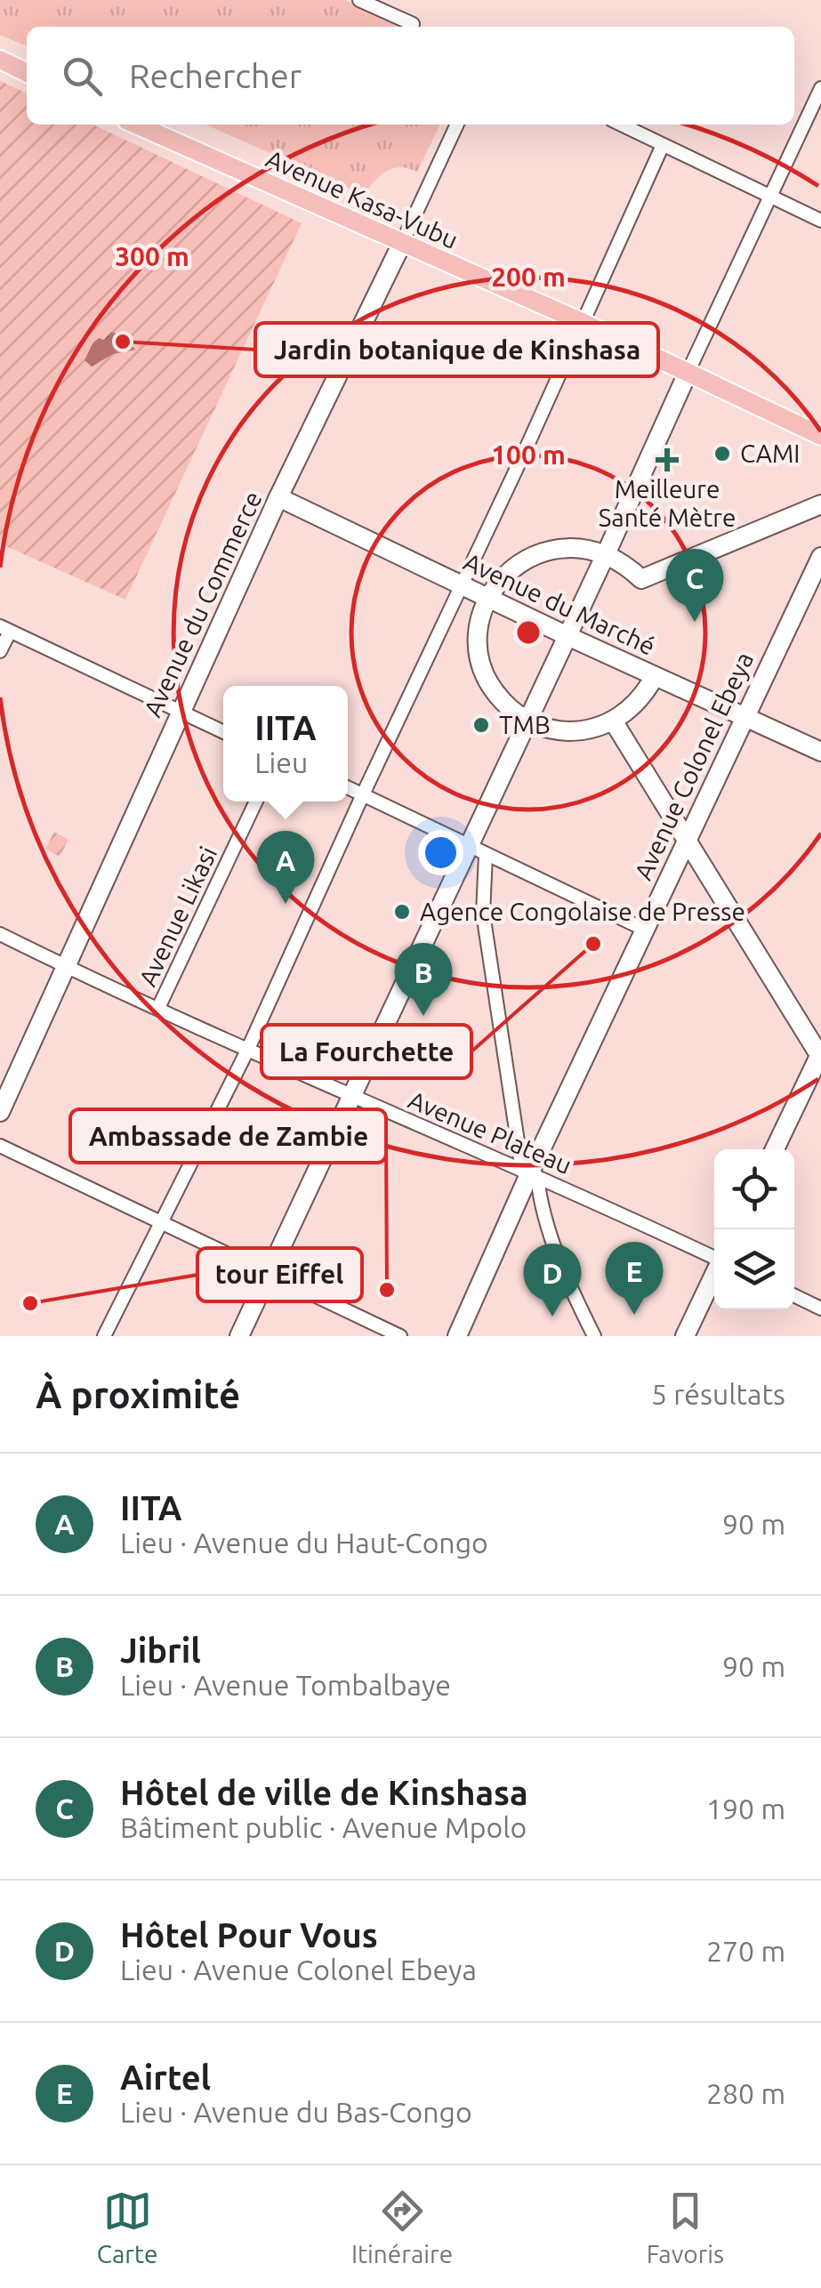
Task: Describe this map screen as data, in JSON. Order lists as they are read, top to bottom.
{
  "streets": {
    "main road": ["Avenue Kasa-Vubu"],
    "street": [
      "Avenue du Commerce",
      "Avenue du Marché",
      "Avenue Colonel Ebeya",
      "Avenue Likasi",
      "Avenue Plateau"
    ]
  },
  "crossings": [
    ["Avenue Kasa-Vubu", "Avenue du Commerce"],
    ["Avenue du Commerce", "Avenue du Marché"],
    ["Avenue du Commerce", "Avenue Plateau"],
    ["Avenue du Marché", "Avenue Colonel Ebeya"],
    ["Avenue Colonel Ebeya", "Avenue Plateau"],
    ["Avenue Likasi", "Avenue Plateau"]
  ],
  "places": {
    "other": [
      "Jardin botanique de Kinshasa",
      "CAMI",
      "TMB",
      "Agence Congolaise de Presse",
      "La Fourchette",
      "Ambassade de Zambie",
      "tour Eiffel"
    ],
    "health": ["Meilleure Santé Mètre"]
  },
  "page": {
    "search": "Rechercher",
    "pins": [
      "C",
      "A",
      "B",
      "E",
      "D"
    ],
    "popup": ["IITA", "Lieu"],
    "heading": ["À proximité", "5 résultats"],
    "list": [
      {
        "mark": "A",
        "name": "IITA",
        "note": "Lieu · Avenue du Haut-Congo",
        "value": "90 m"
      },
      {
        "mark": "B",
        "name": "Jibril",
        "note": "Lieu · Avenue Tombalbaye",
        "value": "90 m"
      },
      {
        "mark": "C",
        "name": "Hôtel de ville de Kinshasa",
        "note": "Bâtiment public · Avenue Mpolo",
        "value": "190 m"
      },
      {
        "mark": "D",
        "name": "Hôtel Pour Vous",
        "note": "Lieu · Avenue Colonel Ebeya",
        "value": "270 m"
      },
      {
        "mark": "E",
        "name": "Airtel",
        "note": "Lieu · Avenue du Bas-Congo",
        "value": "280 m"
      }
    ],
    "nav": ["Carte", "Itinéraire", "Favoris"]
  },
  "rings": ["300 m", "200 m", "100 m"]
}
